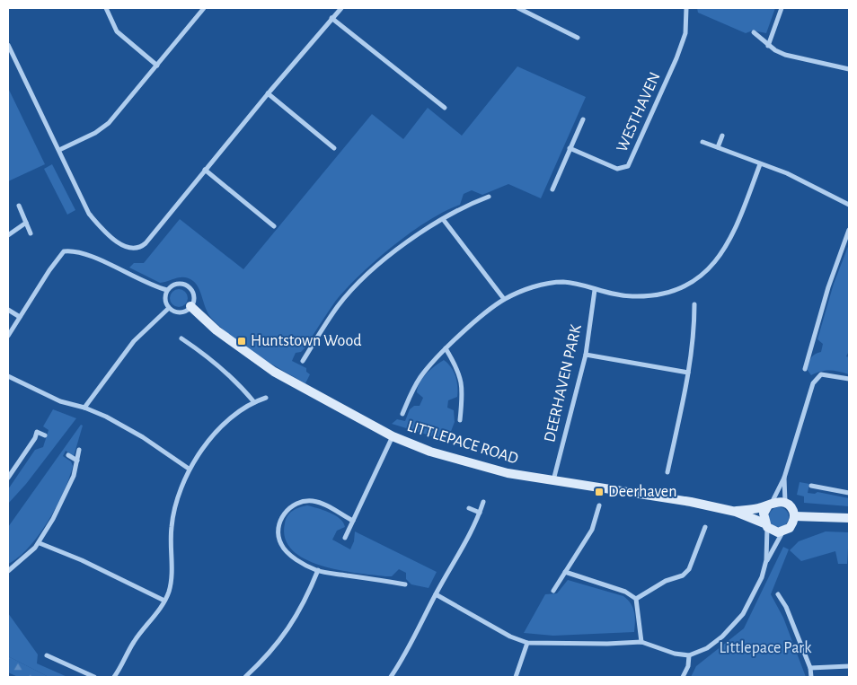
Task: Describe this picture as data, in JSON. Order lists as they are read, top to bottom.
{
  "streets": {
    "street": ["WESTHAVEN", "DEERHAVEN PARK", "LITTLEPACE ROAD"]
  },
  "crossings": [
    ["DEERHAVEN PARK", "LITTLEPACE ROAD"]
  ],
  "parks": ["Littlepace Park"],
  "places": {
    "transit": ["Huntstown Wood", "Deerhaven"]
  }
}
